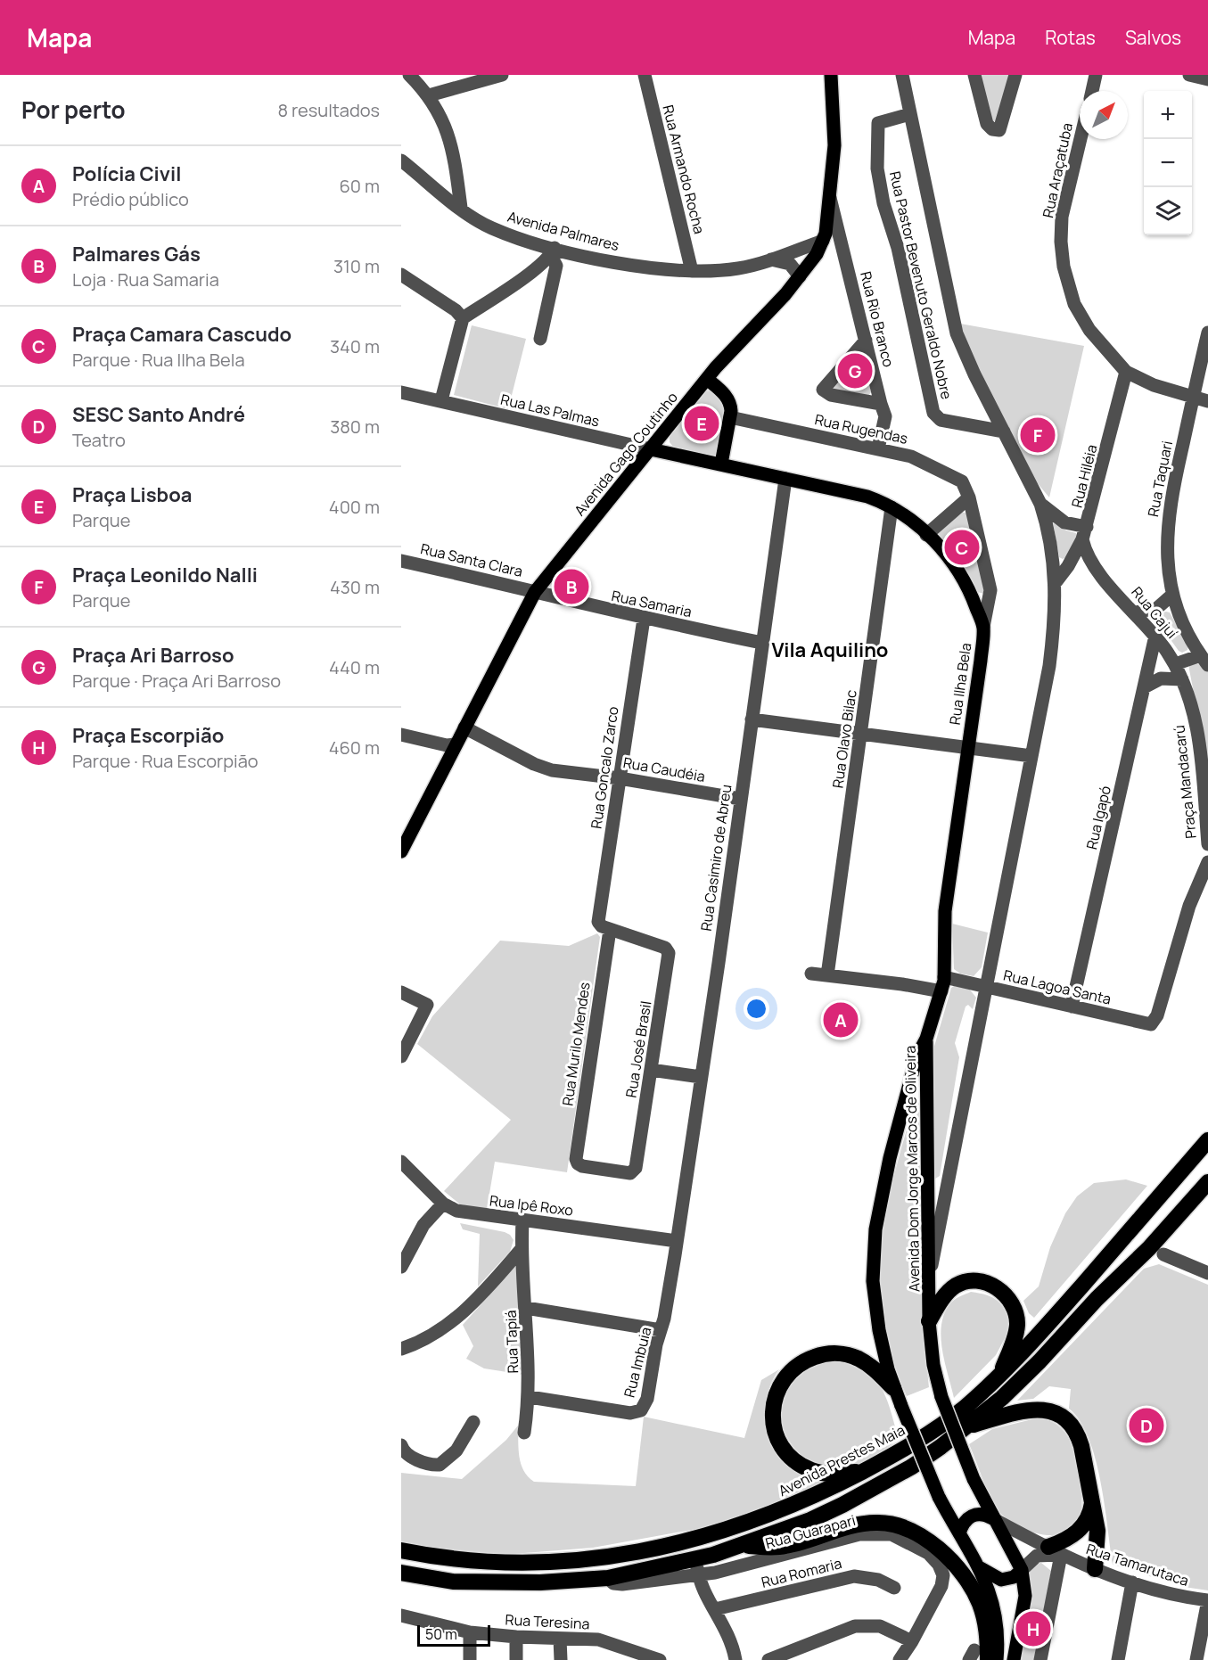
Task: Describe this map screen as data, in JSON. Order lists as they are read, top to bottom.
{
  "streets": {
    "highway": ["Avenida Prestes Maia"],
    "main road": ["Avenida Gago Coutinho", "Rua Ilha Bela", "Avenida Dom Jorge Marcos de Oliveira"],
    "street": [
      "Rua Armando Rocha",
      "Rua Araçatuba",
      "Avenida Palmares",
      "Rua Pastor Bevenuto Geraldo Nobre",
      "Rua Rio Branco",
      "Rua Las Palmas",
      "Rua Rugendas",
      "Rua Hiléia",
      "Rua Taquari",
      "Rua Santa Clara",
      "Rua Samaria",
      "Rua Cajuí",
      "Rua Olavo Bilac",
      "Rua Goncalo Zarco",
      "Rua Caudéia",
      "Praça Mandacarú",
      "Rua Igapó",
      "Rua Casimiro de Abreu",
      "Rua Lagoa Santa",
      "Rua Murilo Mendes",
      "Rua José Brasil",
      "Rua Ipê Roxo",
      "Rua Tapiá",
      "Rua Imbuia",
      "Rua Guarapari",
      "Rua Tamarutaca",
      "Rua Romaria",
      "Rua Teresina"
    ]
  },
  "crossings": [
    ["Rua Armando Rocha", "Avenida Palmares"],
    ["Rua Araçatuba", "Rua Hiléia"],
    ["Avenida Palmares", "Avenida Gago Coutinho"],
    ["Rua Rio Branco", "Rua Rugendas"],
    ["Rua Rio Branco", "Avenida Gago Coutinho"],
    ["Rua Las Palmas", "Avenida Gago Coutinho"],
    ["Rua Las Palmas", "Rua Ilha Bela"],
    ["Avenida Gago Coutinho", "Rua Santa Clara"],
    ["Avenida Gago Coutinho", "Rua Samaria"],
    ["Avenida Gago Coutinho", "Rua Ilha Bela"],
    ["Avenida Gago Coutinho", "Rua Caudéia"],
    ["Rua Hiléia", "Rua Cajuí"],
    ["Rua Santa Clara", "Rua Samaria"],
    ["Rua Samaria", "Rua Goncalo Zarco"],
    ["Rua Samaria", "Rua Casimiro de Abreu"],
    ["Rua Cajuí", "Praça Mandacarú"],
    ["Rua Cajuí", "Rua Igapó"],
    ["Rua Ilha Bela", "Rua Olavo Bilac"],
    ["Rua Ilha Bela", "Rua Casimiro de Abreu"],
    ["Rua Ilha Bela", "Rua Lagoa Santa"],
    ["Rua Ilha Bela", "Avenida Dom Jorge Marcos de Oliveira"],
    ["Rua Goncalo Zarco", "Rua Caudéia"],
    ["Rua Goncalo Zarco", "Rua Murilo Mendes"],
    ["Rua Goncalo Zarco", "Rua José Brasil"],
    ["Rua Caudéia", "Rua Casimiro de Abreu"],
    ["Rua Igapó", "Rua Lagoa Santa"],
    ["Rua Casimiro de Abreu", "Rua Ipê Roxo"],
    ["Rua Casimiro de Abreu", "Rua Imbuia"],
    ["Rua Murilo Mendes", "Rua José Brasil"],
    ["Avenida Dom Jorge Marcos de Oliveira", "Rua Tamarutaca"],
    ["Rua Ipê Roxo", "Rua Tapiá"],
    ["Rua Ipê Roxo", "Rua Imbuia"],
    ["Rua Tapiá", "Rua Imbuia"]
  ],
  "districts": ["Vila Aquilino"],
  "scale_bar": "50 m",
  "north": "top right",
  "page": {
    "header": "Mapa",
    "nav": ["Mapa", "Rotas", "Salvos"],
    "heading": ["Por perto", "8 resultados"],
    "map_buttons": ["+", "−"],
    "list": [
      {
        "mark": "A",
        "name": "Polícia Civil",
        "note": "Prédio público",
        "value": "60 m"
      },
      {
        "mark": "B",
        "name": "Palmares Gás",
        "note": "Loja · Rua Samaria",
        "value": "310 m"
      },
      {
        "mark": "C",
        "name": "Praça Camara Cascudo",
        "note": "Parque · Rua Ilha Bela",
        "value": "340 m"
      },
      {
        "mark": "D",
        "name": "SESC Santo André",
        "note": "Teatro",
        "value": "380 m"
      },
      {
        "mark": "E",
        "name": "Praça Lisboa",
        "note": "Parque",
        "value": "400 m"
      },
      {
        "mark": "F",
        "name": "Praça Leonildo Nalli",
        "note": "Parque",
        "value": "430 m"
      },
      {
        "mark": "G",
        "name": "Praça Ari Barroso",
        "note": "Parque · Praça Ari Barroso",
        "value": "440 m"
      },
      {
        "mark": "H",
        "name": "Praça Escorpião",
        "note": "Parque · Rua Escorpião",
        "value": "460 m"
      }
    ],
    "pins": [
      "G",
      "E",
      "F",
      "C",
      "B",
      "A",
      "D",
      "H"
    ],
    "scale": "50 m"
  }
}
